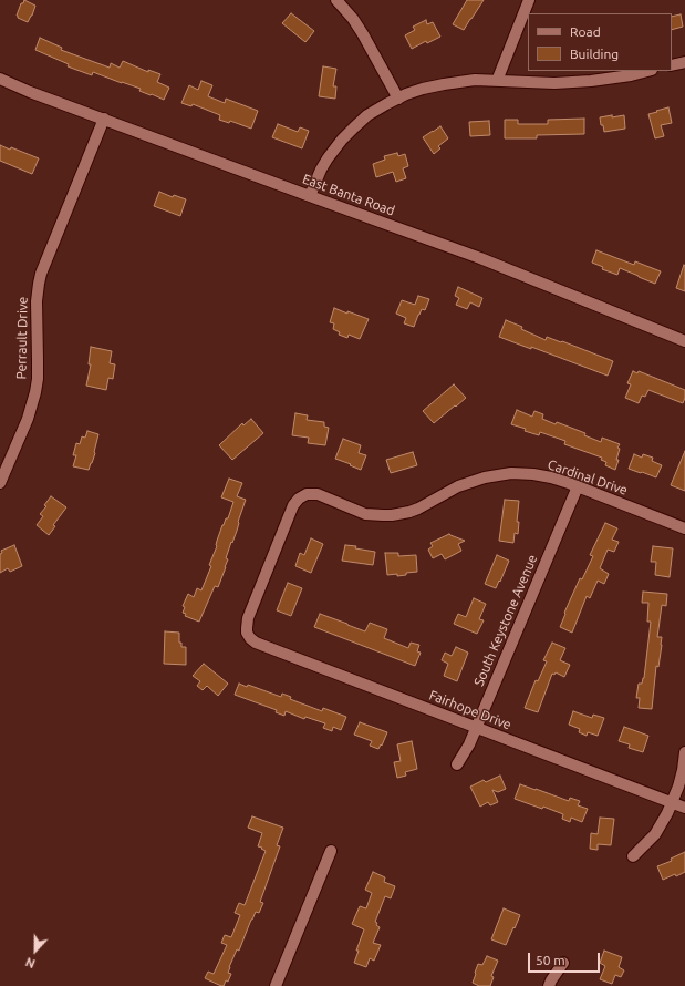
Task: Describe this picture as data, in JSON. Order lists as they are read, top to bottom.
{
  "streets": {
    "street": [
      "East Banta Road",
      "Perrault Drive",
      "Cardinal Drive",
      "South Keystone Avenue",
      "Fairhope Drive"
    ]
  },
  "crossings": [
    ["East Banta Road", "Perrault Drive"],
    ["Cardinal Drive", "South Keystone Avenue"],
    ["Cardinal Drive", "Fairhope Drive"],
    ["South Keystone Avenue", "Fairhope Drive"]
  ],
  "legend": ["Road", "Building"],
  "scale_bar": "50 m",
  "north": "bottom"
}
